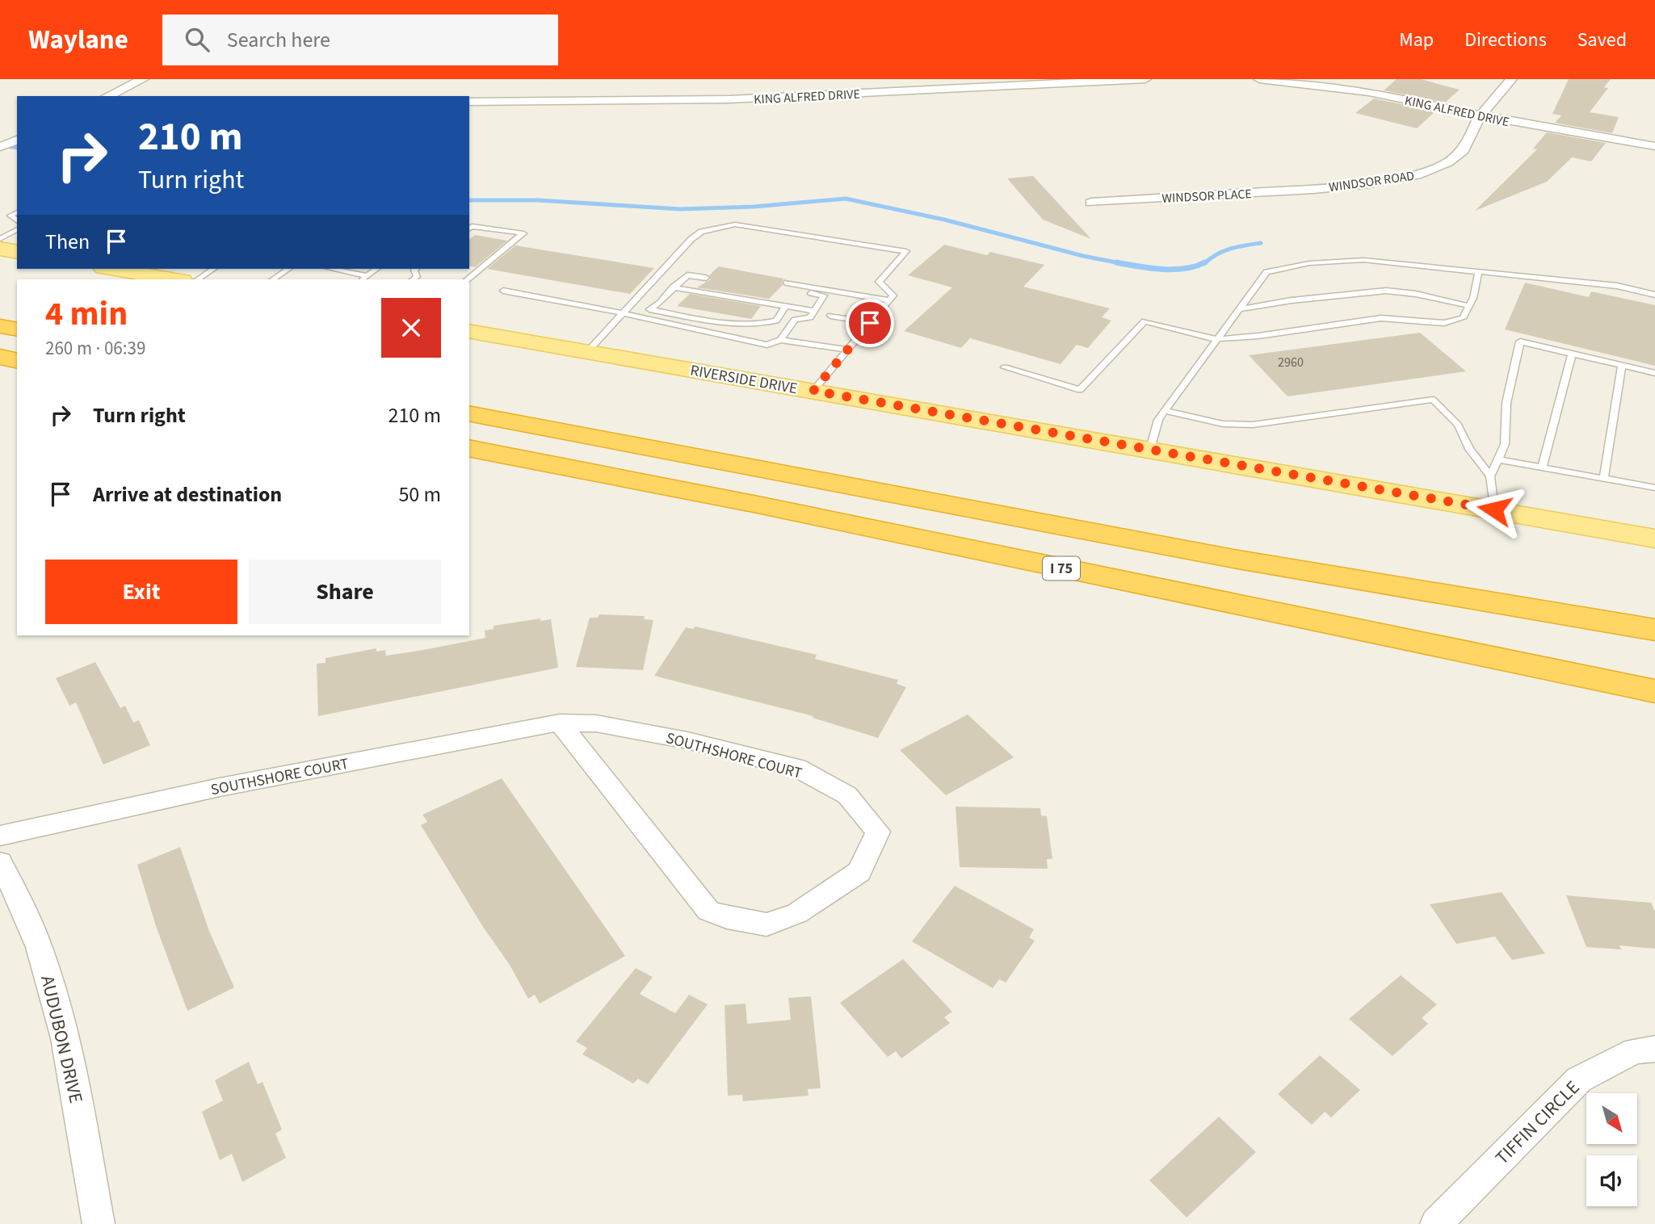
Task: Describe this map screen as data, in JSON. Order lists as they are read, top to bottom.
{
  "streets": {
    "highway": ["I 75"],
    "main road": ["RIVERSIDE DRIVE"],
    "street": [
      "KING ALFRED DRIVE",
      "WINDSOR ROAD",
      "WINDSOR PLACE",
      "SOUTHSHORE COURT",
      "AUDUBON DRIVE",
      "TIFFIN CIRCLE"
    ]
  },
  "crossings": [
    ["KING ALFRED DRIVE", "WINDSOR ROAD"],
    ["WINDSOR ROAD", "WINDSOR PLACE"]
  ],
  "house_numbers": ["2960"],
  "north": "bottom right",
  "page": {
    "header": "Waylane",
    "search": "Search here",
    "nav": ["Map", "Directions", "Saved"],
    "turn": ["210 m", "Turn right"],
    "then": "Then",
    "heading": ["4 min", "260 m · 06:39"],
    "list": [
      {
        "name": "Turn right",
        "value": "210 m"
      },
      {
        "name": "Arrive at destination",
        "value": "50 m"
      }
    ],
    "buttons": ["Exit", "Share"]
  }
}
